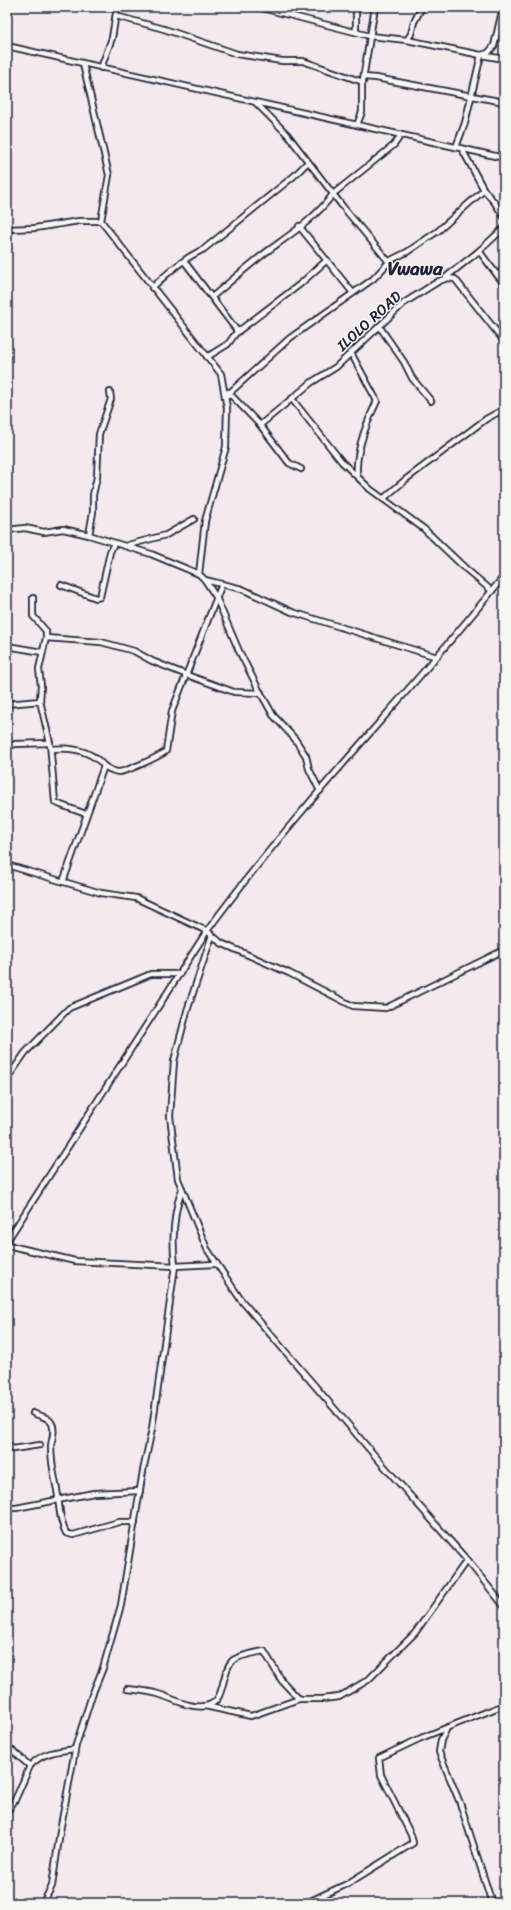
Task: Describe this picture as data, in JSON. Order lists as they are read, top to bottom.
{
  "streets": {
    "street": ["ILOLO ROAD"]
  },
  "districts": ["Vwawa"]
}
